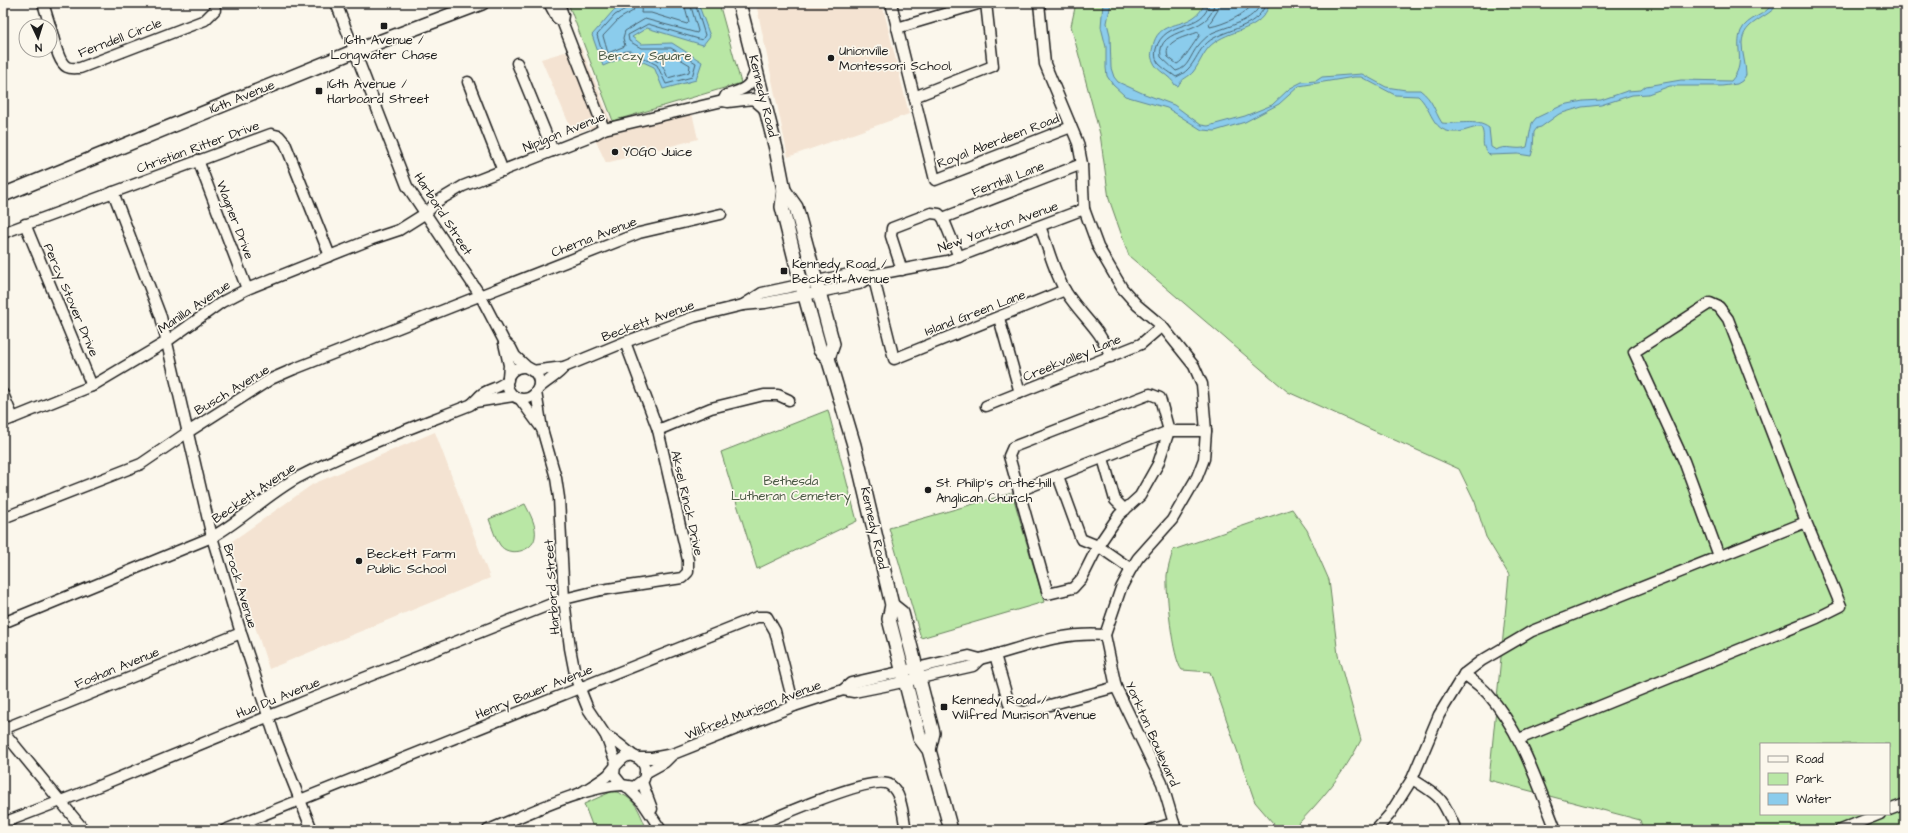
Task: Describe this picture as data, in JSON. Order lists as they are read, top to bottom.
{
  "streets": {
    "main road": ["Kennedy Road", "16th Avenue"],
    "street": [
      "Ferndell Circle",
      "Nipigon Avenue",
      "Royal Aberdeen Road",
      "Christian Ritter Drive",
      "Fernhill Lane",
      "Harbord Street",
      "Wagner Drive",
      "New Yorkton Avenue",
      "Cherna Avenue",
      "Percy Stover Drive",
      "Manilla Avenue",
      "Island Green Lane",
      "Beckett Avenue",
      "Creekvalley Lane",
      "Busch Avenue",
      "Aksel Rinck Drive",
      "Brock Avenue",
      "Foshan Avenue",
      "Henry Bauer Avenue",
      "Hua Du Avenue",
      "Wilfred Murison Avenue",
      "Yorkton Boulevard"
    ]
  },
  "crossings": [
    ["Kennedy Road", "Nipigon Avenue"],
    ["Kennedy Road", "New Yorkton Avenue"],
    ["Kennedy Road", "Beckett Avenue"],
    ["Kennedy Road", "Wilfred Murison Avenue"],
    ["16th Avenue", "Harbord Street"],
    ["Nipigon Avenue", "Harbord Street"],
    ["Nipigon Avenue", "Manilla Avenue"],
    ["Royal Aberdeen Road", "Yorkton Boulevard"],
    ["Christian Ritter Drive", "Wagner Drive"],
    ["Christian Ritter Drive", "Percy Stover Drive"],
    ["Christian Ritter Drive", "Manilla Avenue"],
    ["Christian Ritter Drive", "Brock Avenue"],
    ["Fernhill Lane", "New Yorkton Avenue"],
    ["Fernhill Lane", "Yorkton Boulevard"],
    ["Harbord Street", "Cherna Avenue"],
    ["Harbord Street", "Manilla Avenue"],
    ["Harbord Street", "Beckett Avenue"],
    ["Harbord Street", "Busch Avenue"],
    ["Harbord Street", "Aksel Rinck Drive"],
    ["Harbord Street", "Henry Bauer Avenue"],
    ["Harbord Street", "Hua Du Avenue"],
    ["Harbord Street", "Wilfred Murison Avenue"],
    ["Wagner Drive", "Manilla Avenue"],
    ["New Yorkton Avenue", "Island Green Lane"],
    ["New Yorkton Avenue", "Beckett Avenue"],
    ["New Yorkton Avenue", "Yorkton Boulevard"],
    ["Cherna Avenue", "Busch Avenue"],
    ["Percy Stover Drive", "Manilla Avenue"],
    ["Manilla Avenue", "Brock Avenue"],
    ["Beckett Avenue", "Aksel Rinck Drive"],
    ["Beckett Avenue", "Brock Avenue"],
    ["Creekvalley Lane", "Yorkton Boulevard"],
    ["Busch Avenue", "Brock Avenue"],
    ["Aksel Rinck Drive", "Hua Du Avenue"],
    ["Brock Avenue", "Foshan Avenue"],
    ["Brock Avenue", "Henry Bauer Avenue"],
    ["Brock Avenue", "Hua Du Avenue"],
    ["Henry Bauer Avenue", "Wilfred Murison Avenue"],
    ["Wilfred Murison Avenue", "Yorkton Boulevard"]
  ],
  "parks": ["Berczy Square", "Bethesda Lutheran Cemetery"],
  "places": {
    "transit": [
      "16th Avenue / Longwater Chase",
      "16th Avenue / Harboard Street",
      "Kennedy Road / Beckett Avenue",
      "Kennedy Road / Wilfred Murison Avenue"
    ],
    "other": [
      "Unionville Montessori School,",
      "YOGO Juice",
      "St. Philip's on-the-hill Anglican Church",
      "Beckett Farm Public School"
    ]
  },
  "legend": ["Road", "Park", "Water"],
  "north": "bottom"
}
